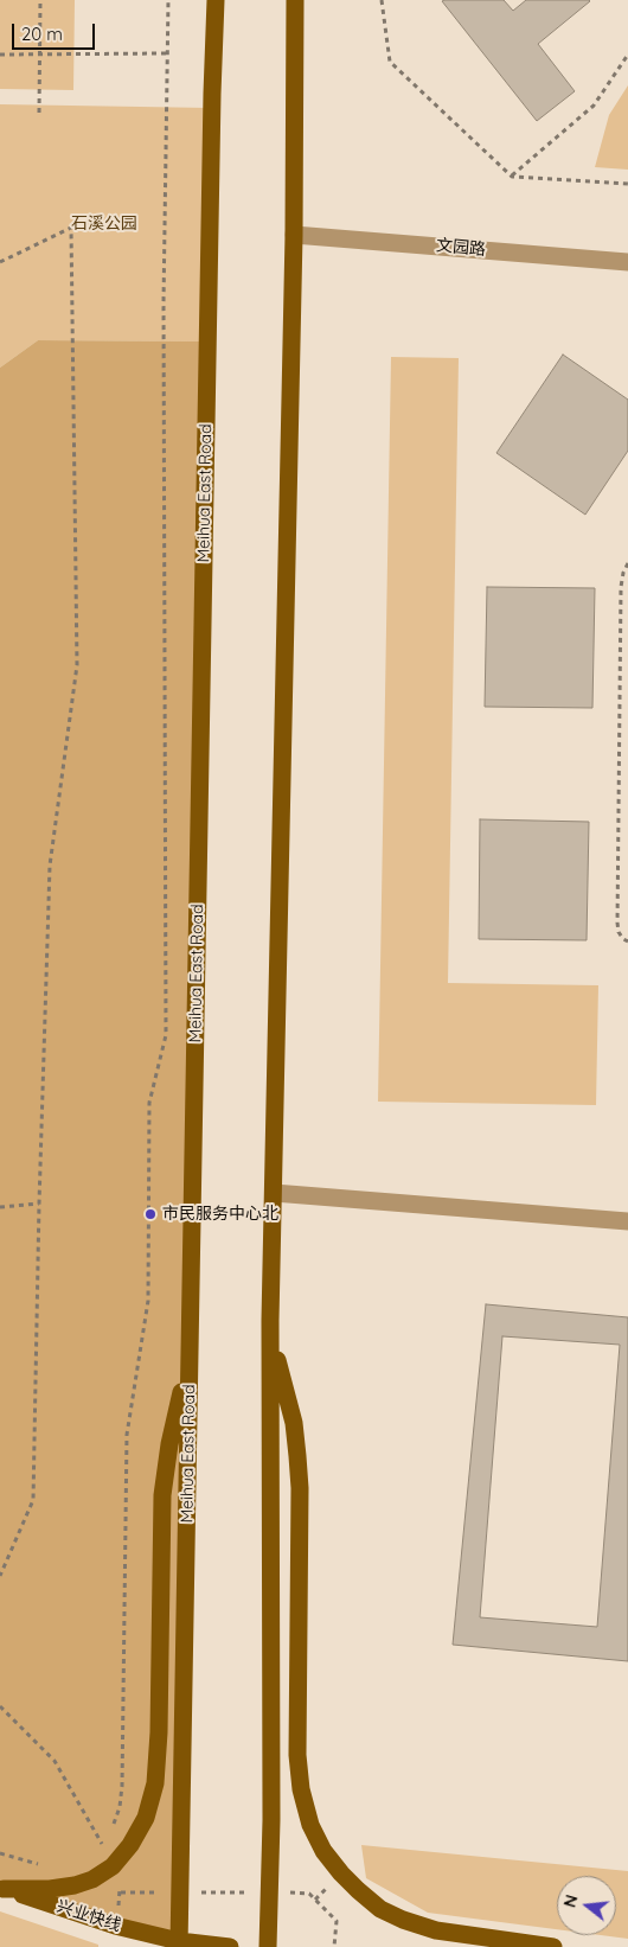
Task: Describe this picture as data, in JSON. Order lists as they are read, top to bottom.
{
  "streets": {
    "main road": ["Meihua East Road", "兴业快线"],
    "street": ["文园路"]
  },
  "crossings": [
    ["Meihua East Road", "兴业快线"]
  ],
  "parks": ["石溪公园"],
  "places": ["市民服务中心北"],
  "scale_bar": "20 m",
  "north": "left"
}
